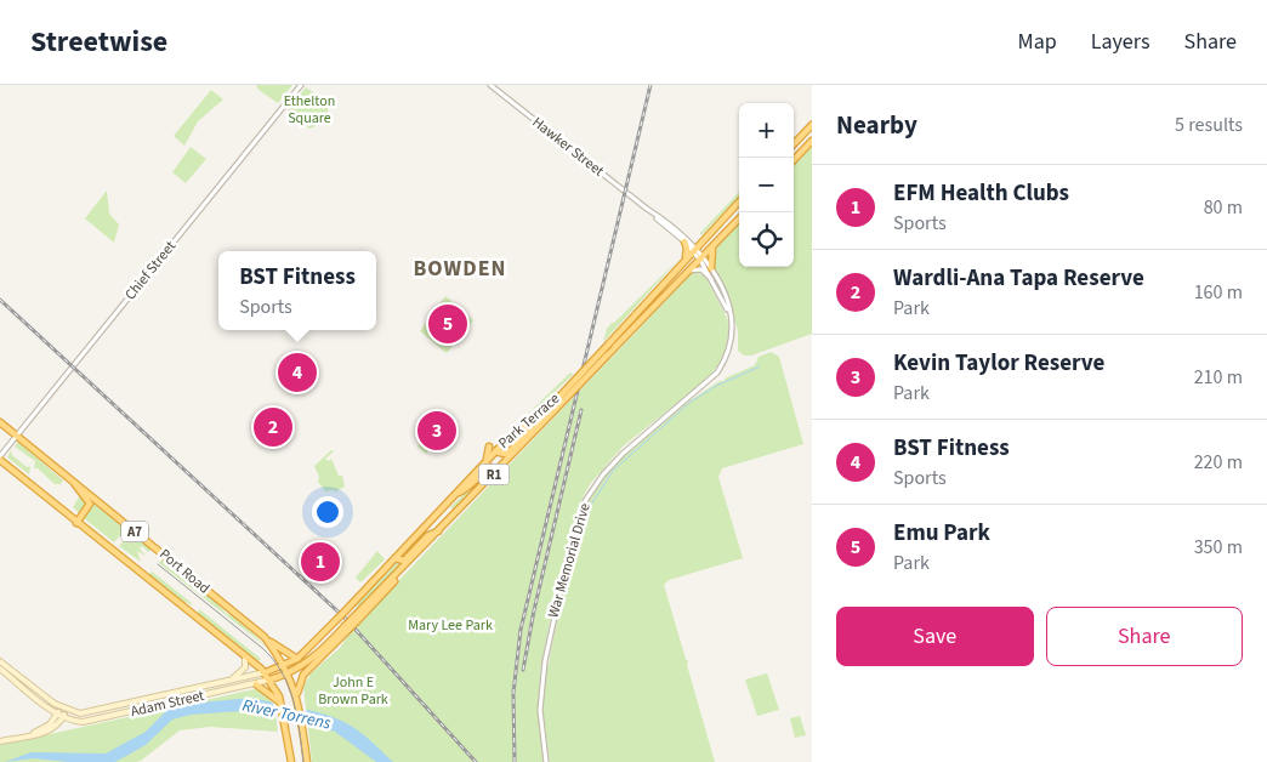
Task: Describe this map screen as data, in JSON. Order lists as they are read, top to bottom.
{
  "streets": {
    "highway": [
      "Park Terrace",
      "R1",
      "A7",
      "Port Road"
    ],
    "main road": ["Adam Street"],
    "street": ["Hawker Street", "Chief Street", "War Memorial Drive"]
  },
  "crossings": [
    ["Hawker Street", "Park Terrace"],
    ["Hawker Street", "War Memorial Drive"],
    ["Chief Street", "Port Road"],
    ["Park Terrace", "R1"],
    ["Park Terrace", "War Memorial Drive"],
    ["Park Terrace", "Port Road"],
    ["Park Terrace", "Adam Street"],
    ["R1", "Port Road"],
    ["R1", "Adam Street"],
    ["Port Road", "Adam Street"]
  ],
  "districts": ["BOWDEN"],
  "water": ["River Torrens"],
  "parks": ["Ethelton Square", "Mary Lee Park", "John E Brown Park"],
  "page": {
    "header": "Streetwise",
    "nav": ["Map", "Layers", "Share"],
    "heading": ["Nearby", "5 results"],
    "map_buttons": ["+", "−"],
    "list": [
      {
        "mark": "1",
        "name": "EFM Health Clubs",
        "note": "Sports",
        "value": "80 m"
      },
      {
        "mark": "2",
        "name": "Wardli-Ana Tapa Reserve",
        "note": "Park",
        "value": "160 m"
      },
      {
        "mark": "3",
        "name": "Kevin Taylor Reserve",
        "note": "Park",
        "value": "210 m"
      },
      {
        "mark": "4",
        "name": "BST Fitness",
        "note": "Sports",
        "value": "220 m"
      },
      {
        "mark": "5",
        "name": "Emu Park",
        "note": "Park",
        "value": "350 m"
      }
    ],
    "popup": ["BST Fitness", "Sports"],
    "pins": [
      "5",
      "4",
      "2",
      "3",
      "1"
    ],
    "buttons": ["Save", "Share"]
  }
}
